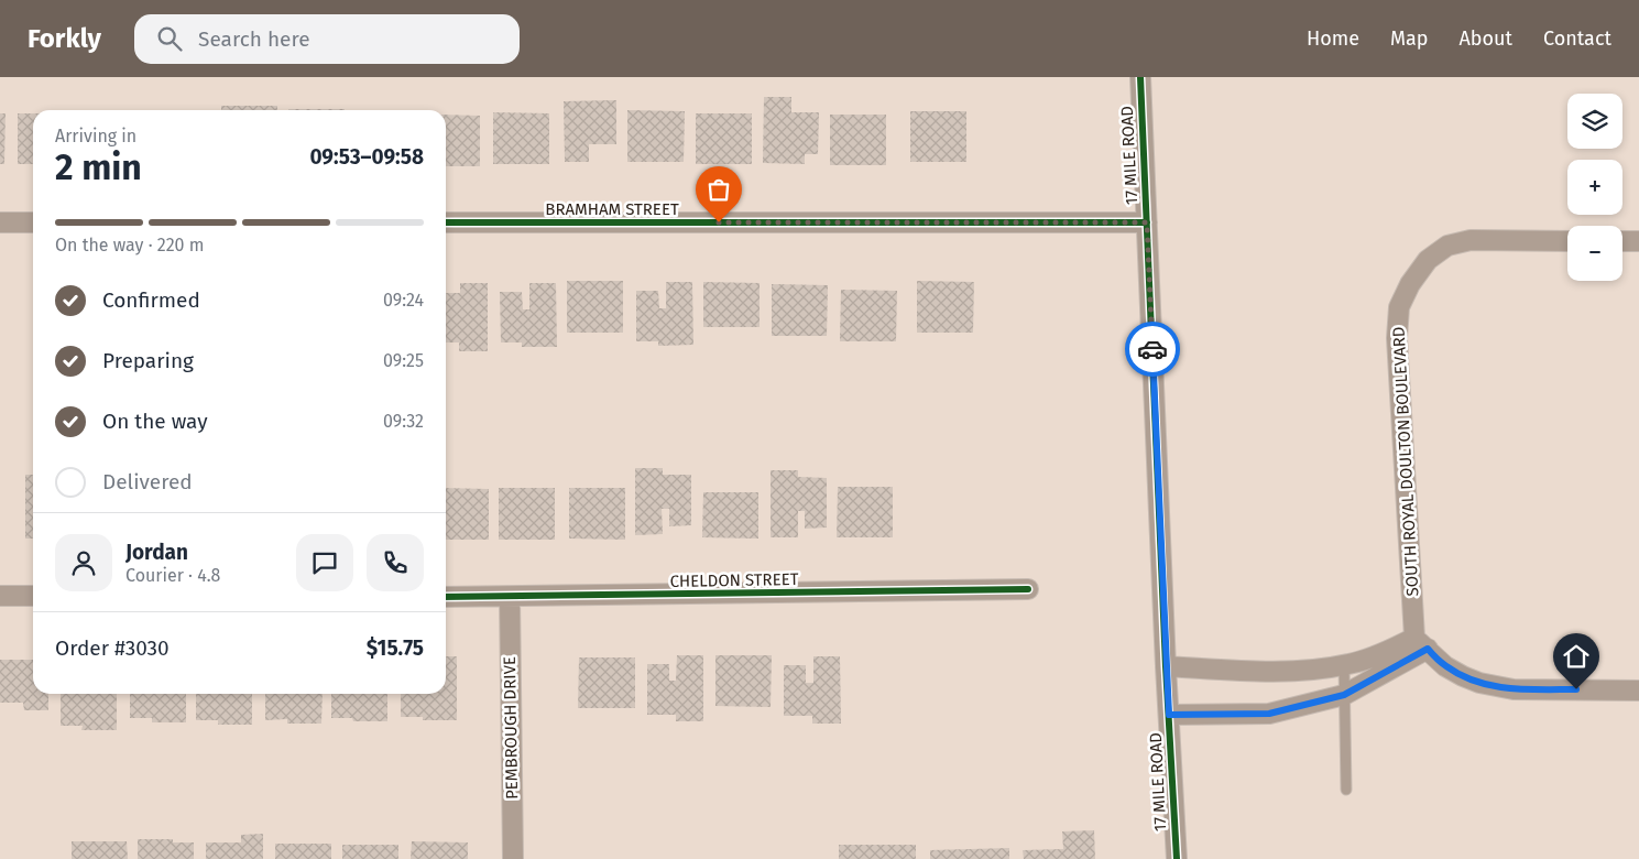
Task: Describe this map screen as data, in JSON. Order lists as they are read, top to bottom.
{
  "streets": {
    "street": [
      "17 MILE ROAD",
      "BRAMHAM STREET",
      "SOUTH ROYAL DOULTON BOULEVARD",
      "CHELDON STREET",
      "PEMBROUGH DRIVE"
    ]
  },
  "crossings": [
    ["17 MILE ROAD", "BRAMHAM STREET"],
    ["CHELDON STREET", "PEMBROUGH DRIVE"]
  ],
  "page": {
    "header": "Forkly",
    "search": "Search here",
    "nav": [
      "Home",
      "Map",
      "About",
      "Contact"
    ],
    "map_buttons": ["+", "−"],
    "heading": ["2 min", "Arriving in", "09:53–09:58"],
    "panel": [
      "Jordan",
      "Courier · 4.8",
      "Order #3030",
      "$15.75"
    ],
    "bar": "On the way · 220 m",
    "list": [
      ["Confirmed", "09:24"],
      ["Preparing", "09:25"],
      ["On the way", "09:32"],
      "Delivered"
    ]
  }
}
